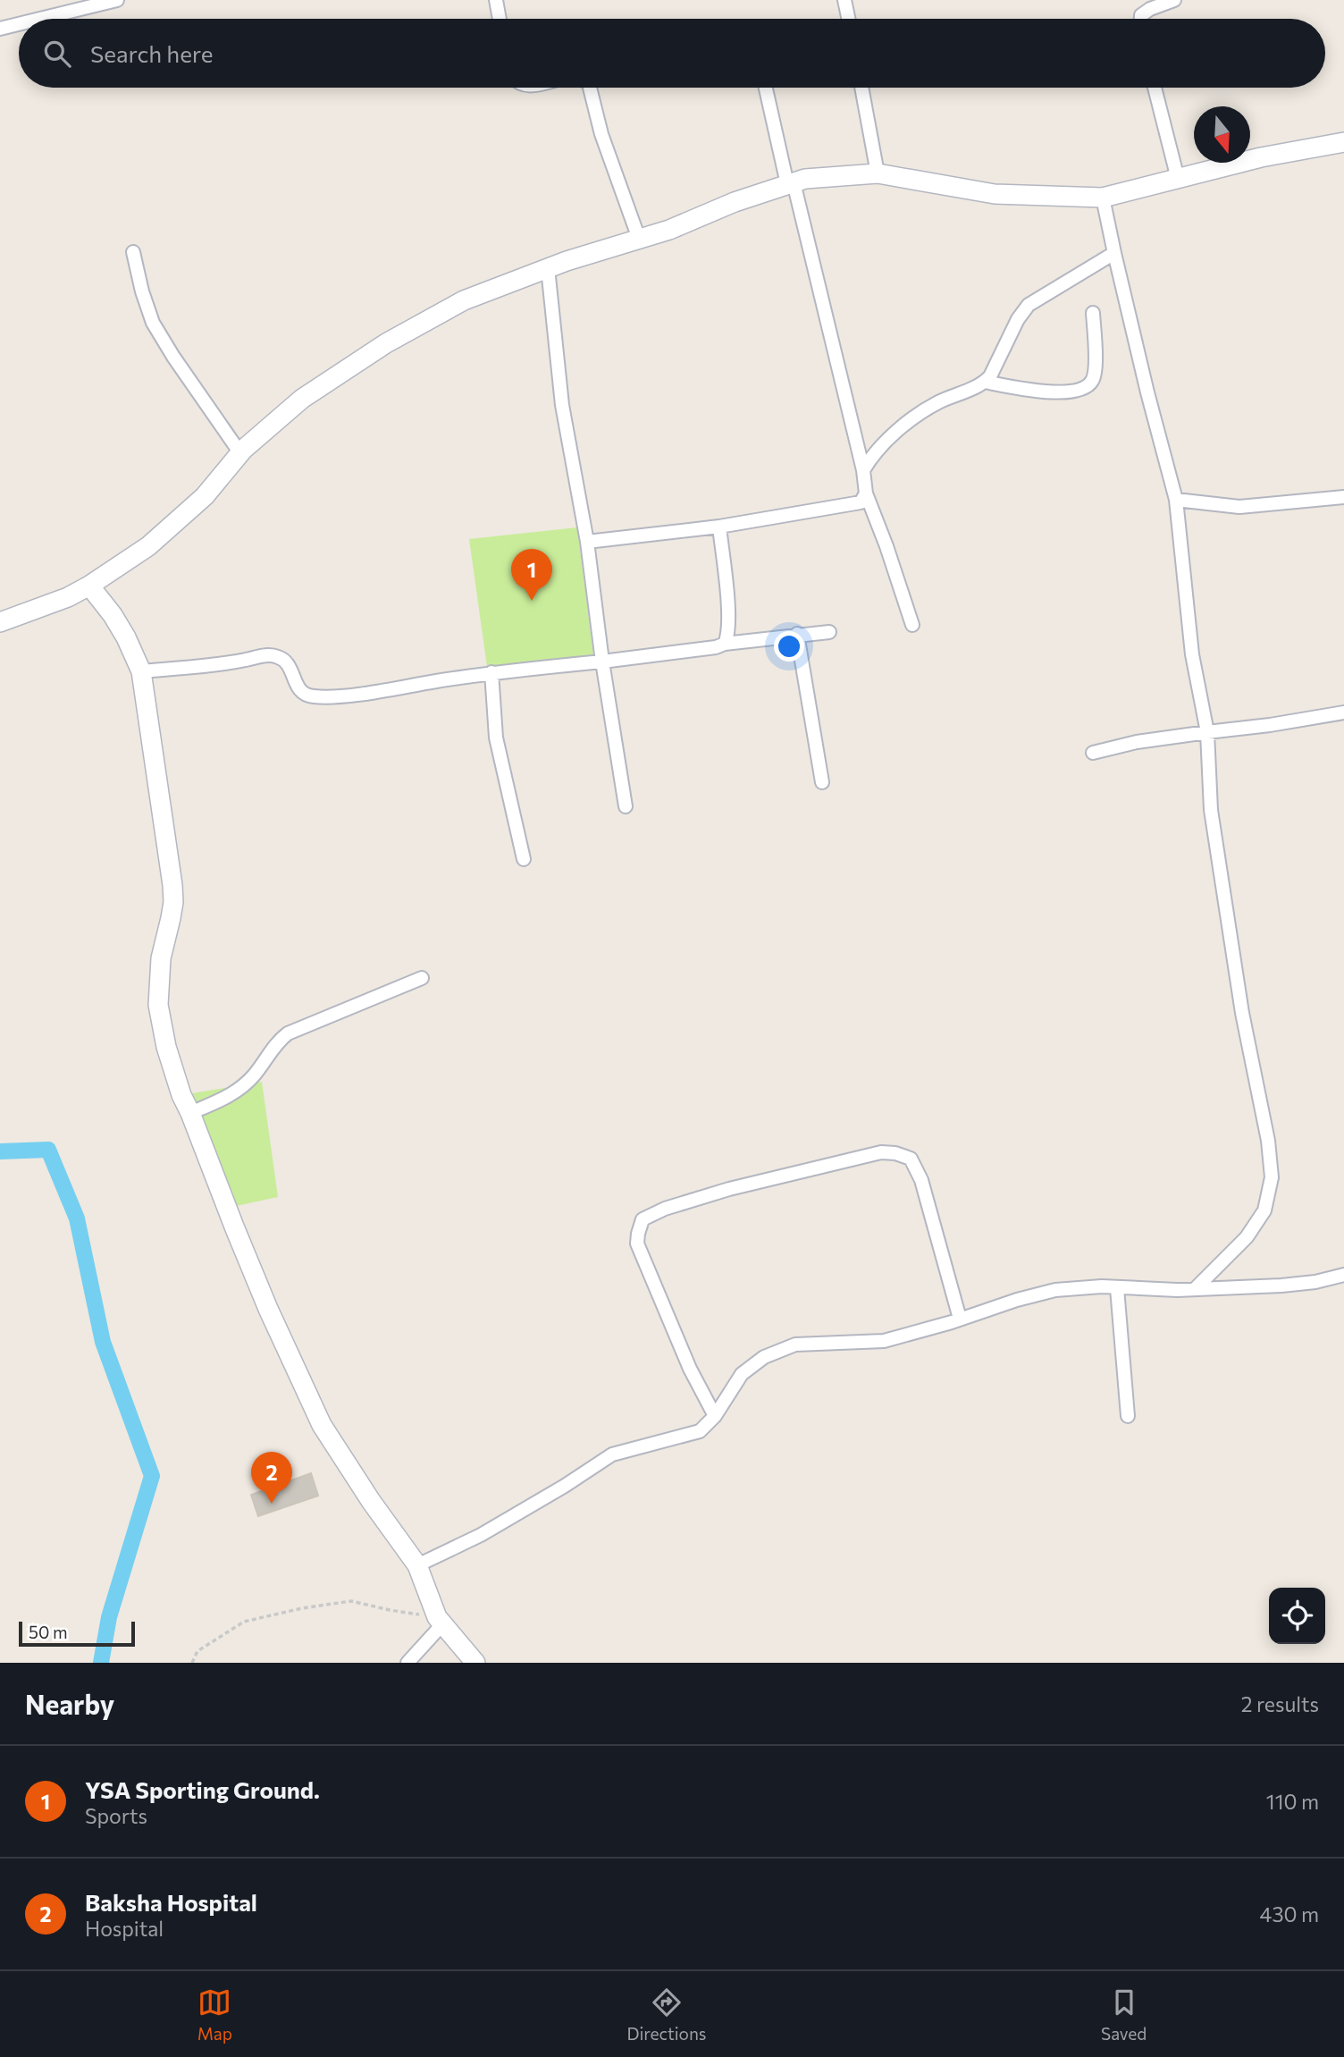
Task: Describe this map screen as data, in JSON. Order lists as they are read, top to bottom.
{
  "scale_bar": "50 m",
  "north": "bottom",
  "page": {
    "search": "Search here",
    "pins": ["1", "2"],
    "scale": "50 m",
    "heading": ["Nearby", "2 results"],
    "list": [
      {
        "mark": "1",
        "name": "YSA Sporting Ground.",
        "note": "Sports",
        "value": "110 m"
      },
      {
        "mark": "2",
        "name": "Baksha Hospital",
        "note": "Hospital",
        "value": "430 m"
      }
    ],
    "nav": ["Map", "Directions", "Saved"]
  }
}
